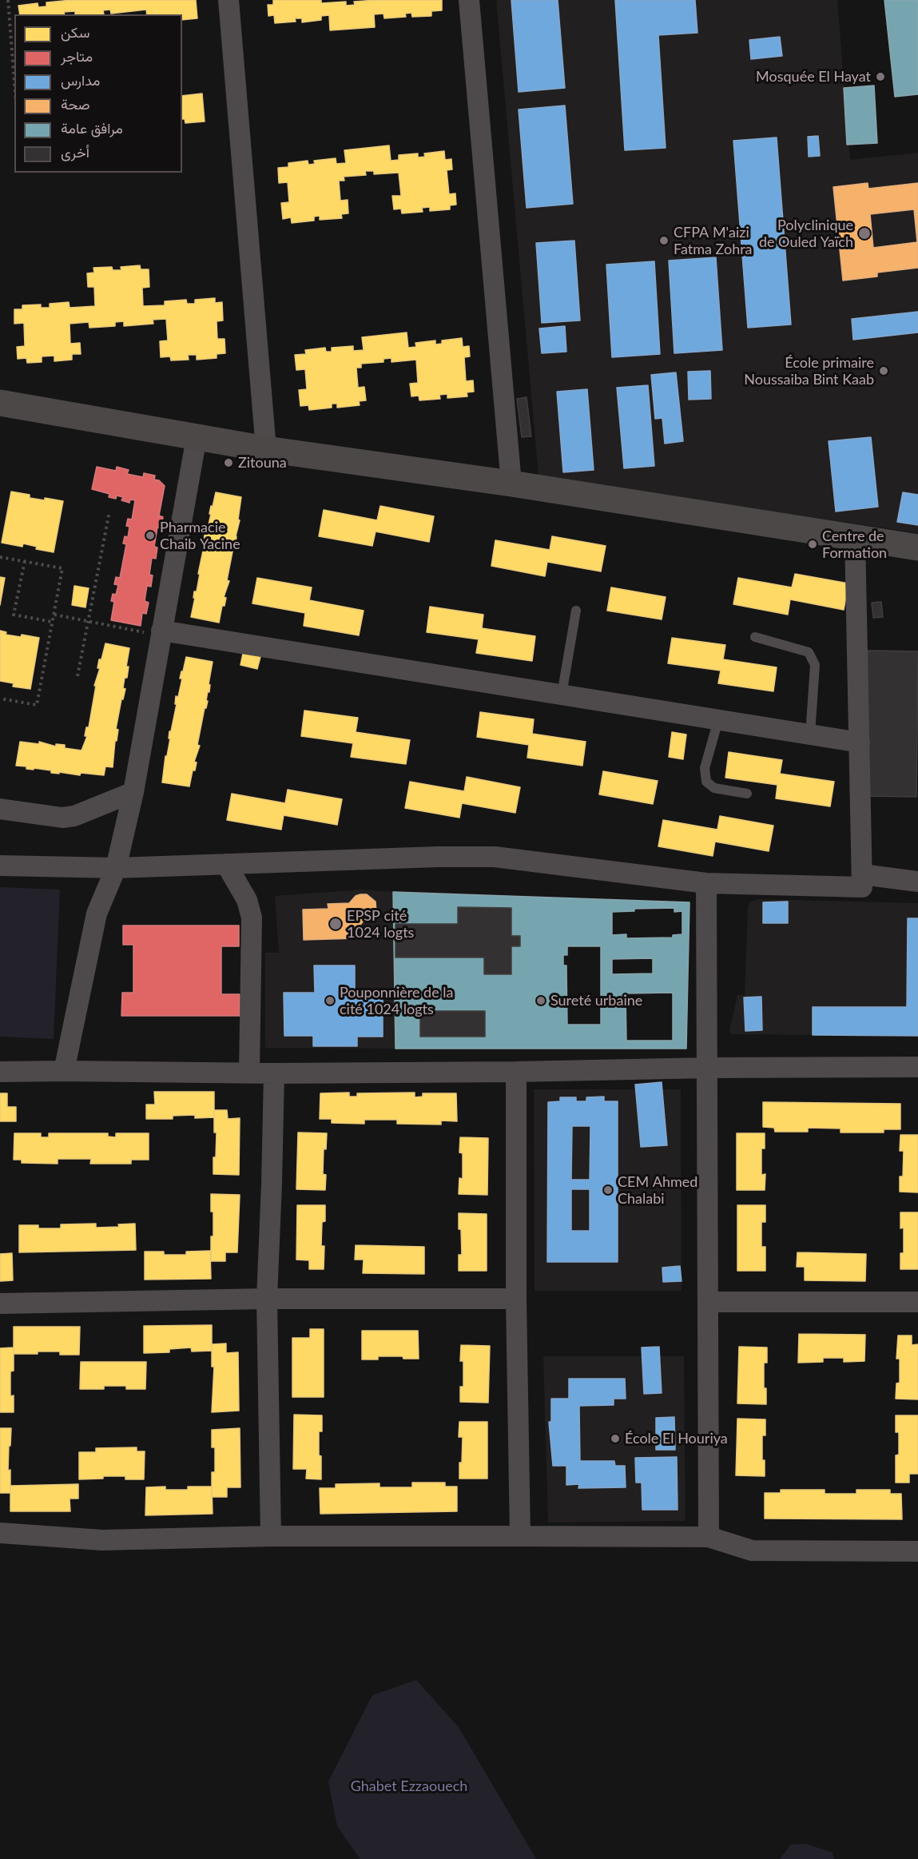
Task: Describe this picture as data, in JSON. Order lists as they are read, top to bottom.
{
  "parks": ["Ghabet Ezzaouech"],
  "places": [
    "Mosquée El Hayat",
    "Polyclinique de Ouled Yaïch",
    "CFPA M'aizi Fatma Zohra",
    "École primaire Noussaiba Bint Kaab",
    "Zitouna",
    "Pharmacie Chaib Yacine",
    "Centre de Formation",
    "EPSP cité 1024 logts",
    "Pouponnière de la cité 1024 logts",
    "Sureté urbaine",
    "CEM Ahmed Chalabi",
    "École El Houriya"
  ],
  "legend": [
    "سكن",
    "متاجر",
    "مدارس",
    "صحة",
    "مرافق عامة",
    "أخرى"
  ]
}
